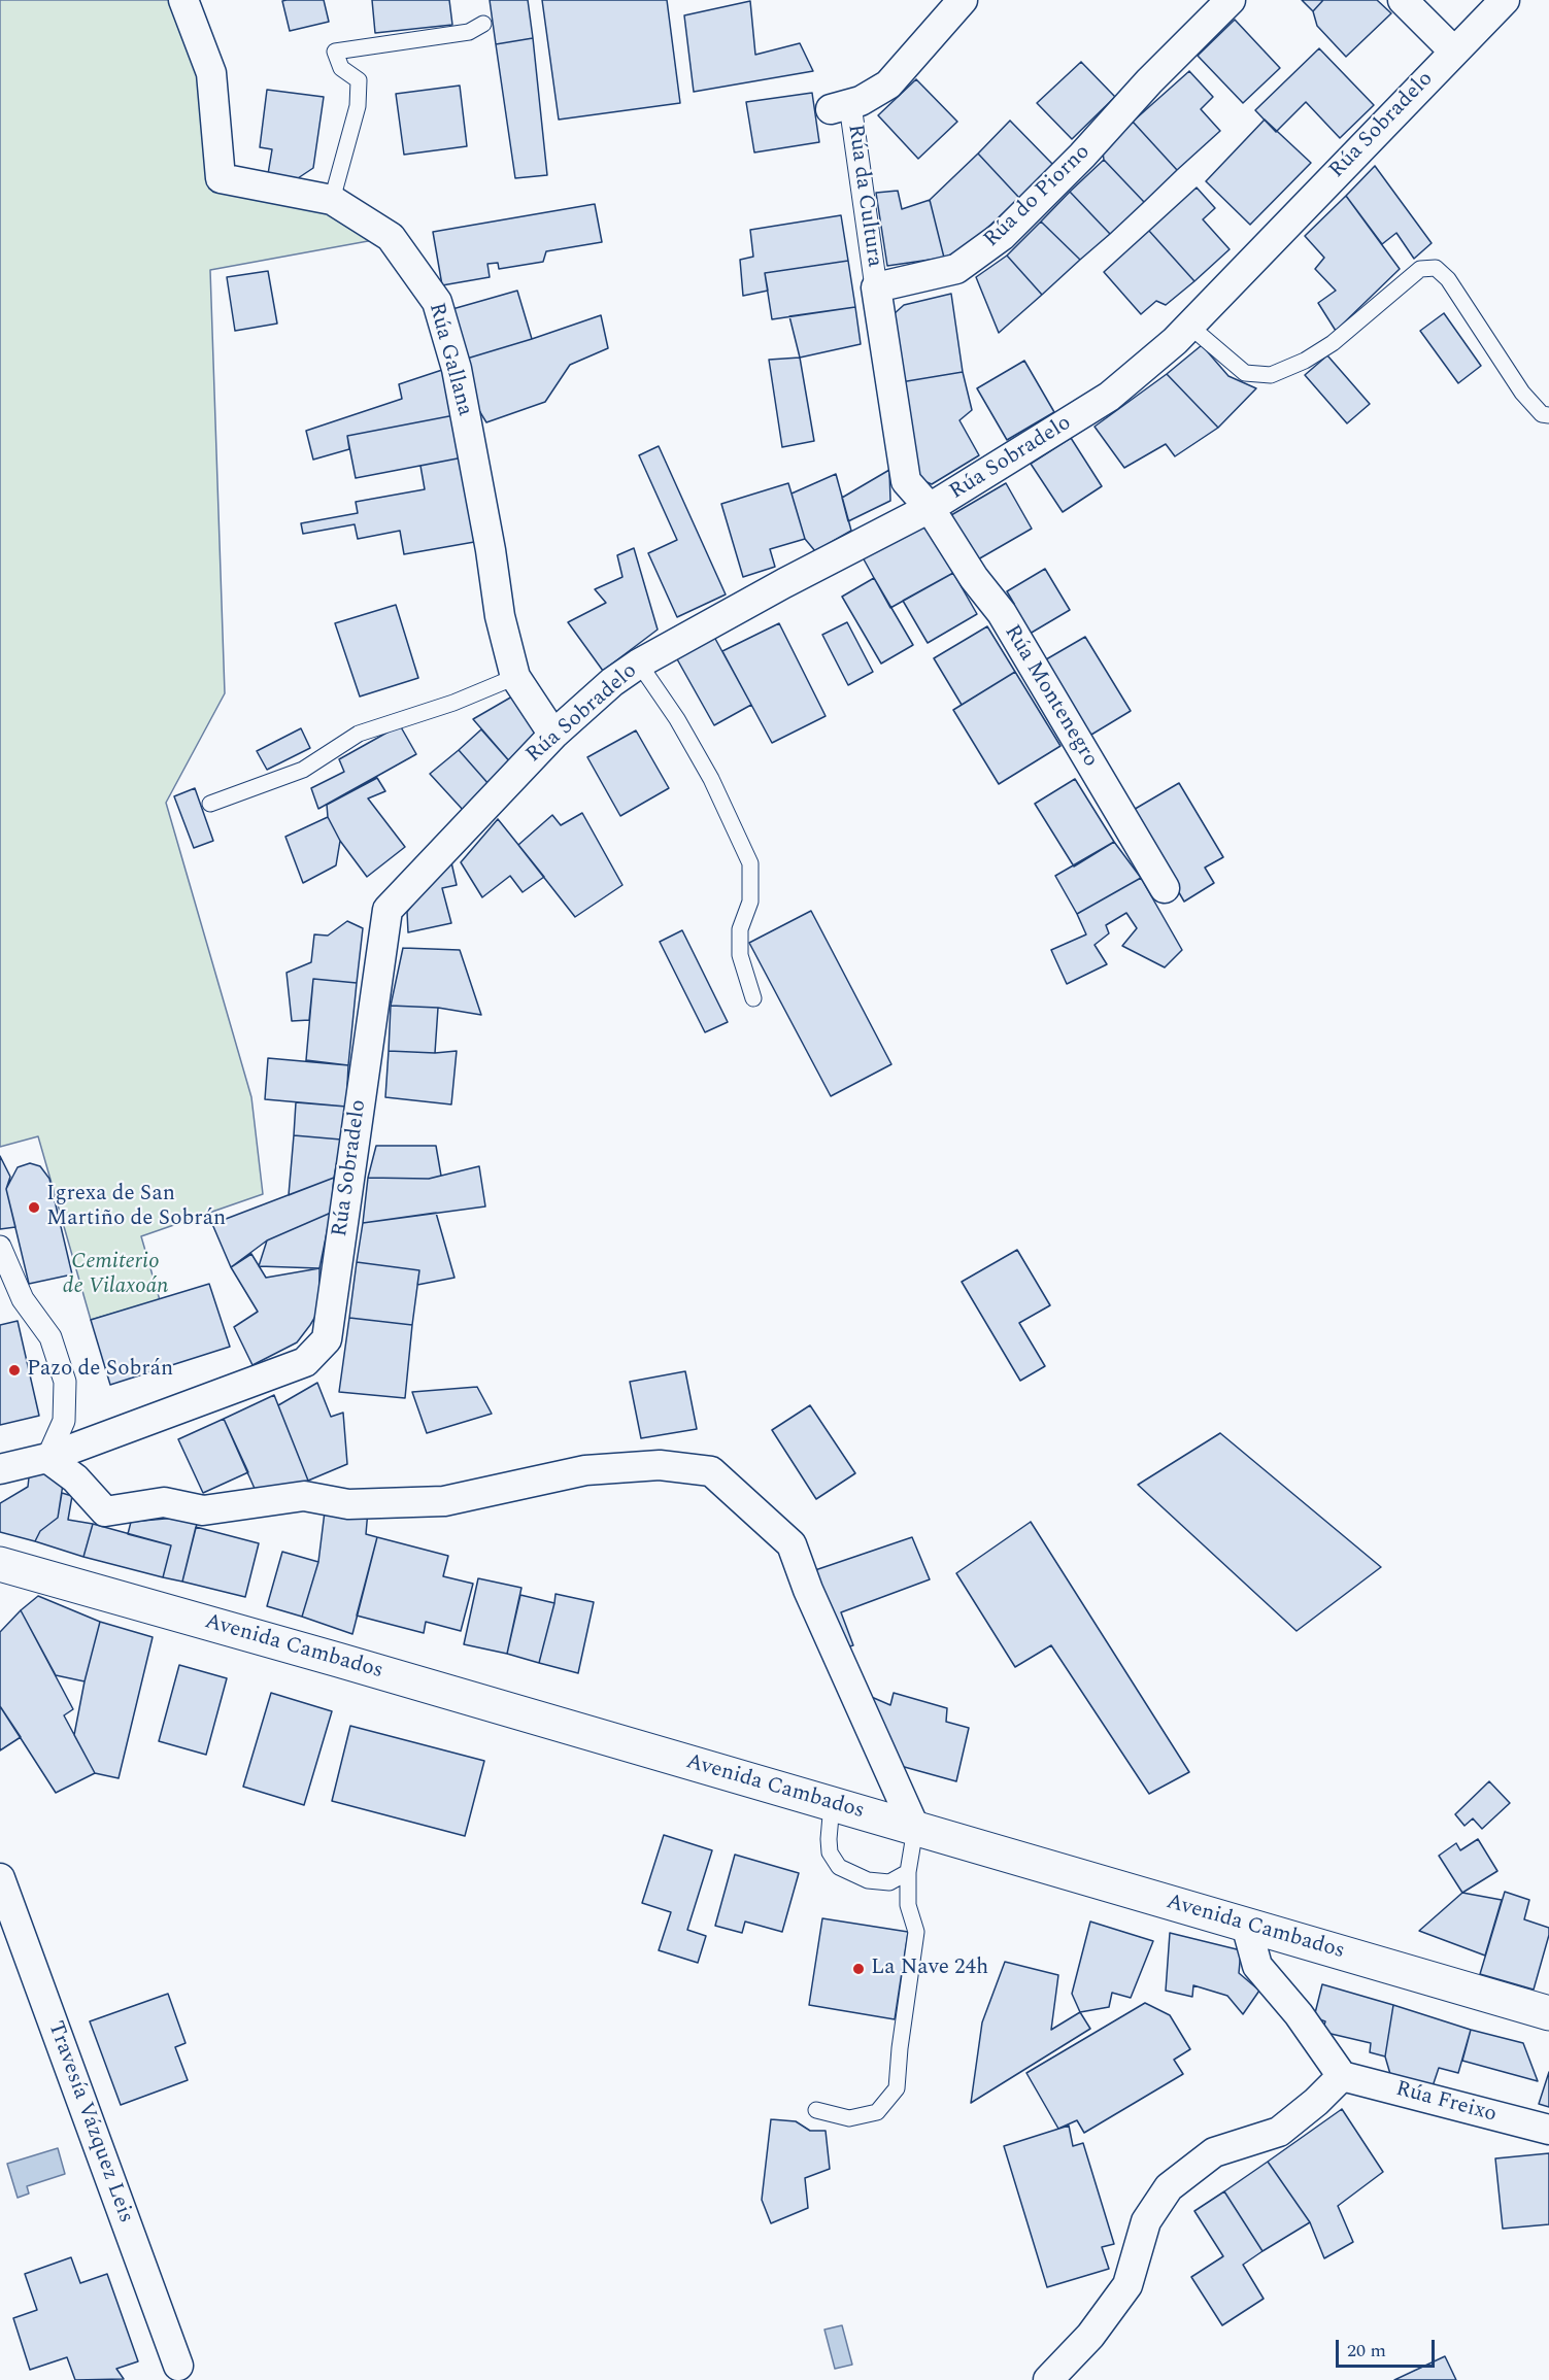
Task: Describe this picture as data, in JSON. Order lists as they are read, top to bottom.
{
  "streets": {
    "main road": ["Avenida Cambados"],
    "street": [
      "Rúa Sobradelo",
      "Rúa da Cultura",
      "Rúa do Piorno",
      "Rúa Gallana",
      "Rúa Montenegro",
      "Rúa Freixo",
      "Travesía Vázquez Leis"
    ]
  },
  "crossings": [
    ["Rúa Sobradelo", "Rúa Gallana"],
    ["Rúa Sobradelo", "Rúa Montenegro"],
    ["Rúa da Cultura", "Rúa do Piorno"]
  ],
  "parks": ["Cemiterio de Vilaxoán"],
  "places": ["Igrexa de San Martiño de Sobrán", "Pazo de Sobrán", "La Nave 24h"],
  "scale_bar": "20 m"
}
